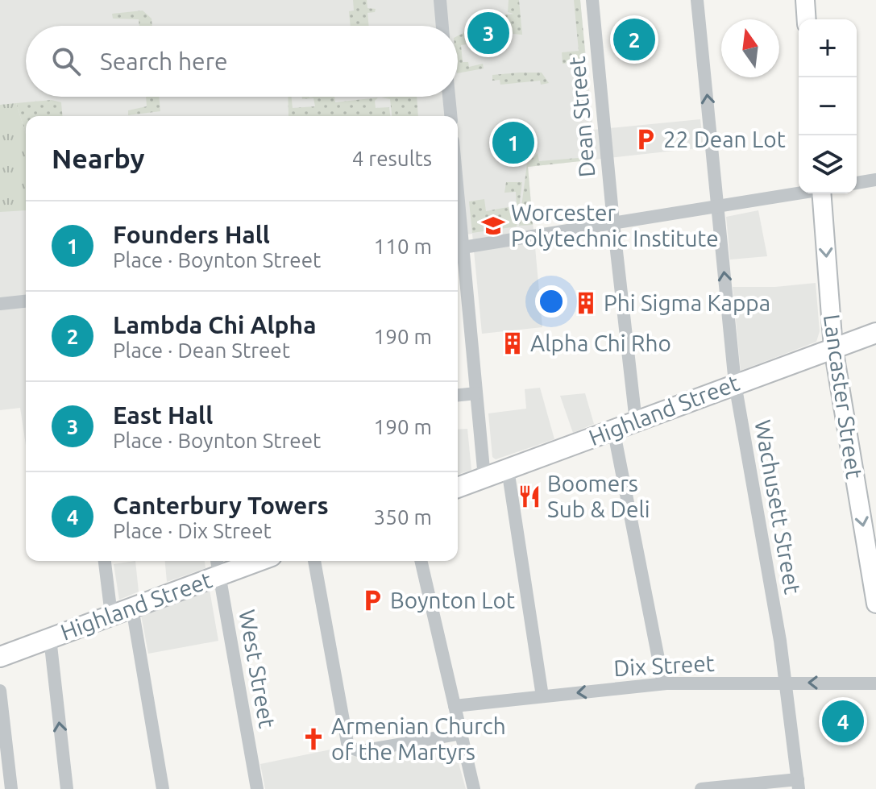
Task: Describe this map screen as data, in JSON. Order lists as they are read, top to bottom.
{
  "streets": {
    "highway": ["Highland Street"],
    "main road": ["Lancaster Street"],
    "street": [
      "Dean Street",
      "Wachusett Street",
      "Dix Street",
      "West Street"
    ]
  },
  "crossings": [
    ["Dean Street", "Highland Street"],
    ["Lancaster Street", "Highland Street"],
    ["Highland Street", "Wachusett Street"],
    ["Highland Street", "West Street"],
    ["Wachusett Street", "Dix Street"]
  ],
  "one_way": ["Lancaster Street", "Wachusett Street", "Dix Street"],
  "places": {
    "parking": ["22 Dean Lot", "Boynton Lot"],
    "school or university": ["Worcester Polytechnic Institute"],
    "building": ["Phi Sigma Kappa", "Alpha Chi Rho"],
    "restaurant": ["Boomers Sub & Deli"],
    "church": ["Armenian Church of the Martyrs"]
  },
  "north": "top",
  "page": {
    "pins": [
      "3",
      "2",
      "1",
      "4"
    ],
    "map_buttons": ["+", "−"],
    "search": "Search here",
    "heading": ["Nearby", "4 results"],
    "list": [
      {
        "mark": "1",
        "name": "Founders Hall",
        "note": "Place · Boynton Street",
        "value": "110 m"
      },
      {
        "mark": "2",
        "name": "Lambda Chi Alpha",
        "note": "Place · Dean Street",
        "value": "190 m"
      },
      {
        "mark": "3",
        "name": "East Hall",
        "note": "Place · Boynton Street",
        "value": "190 m"
      },
      {
        "mark": "4",
        "name": "Canterbury Towers",
        "note": "Place · Dix Street",
        "value": "350 m"
      }
    ]
  }
}
